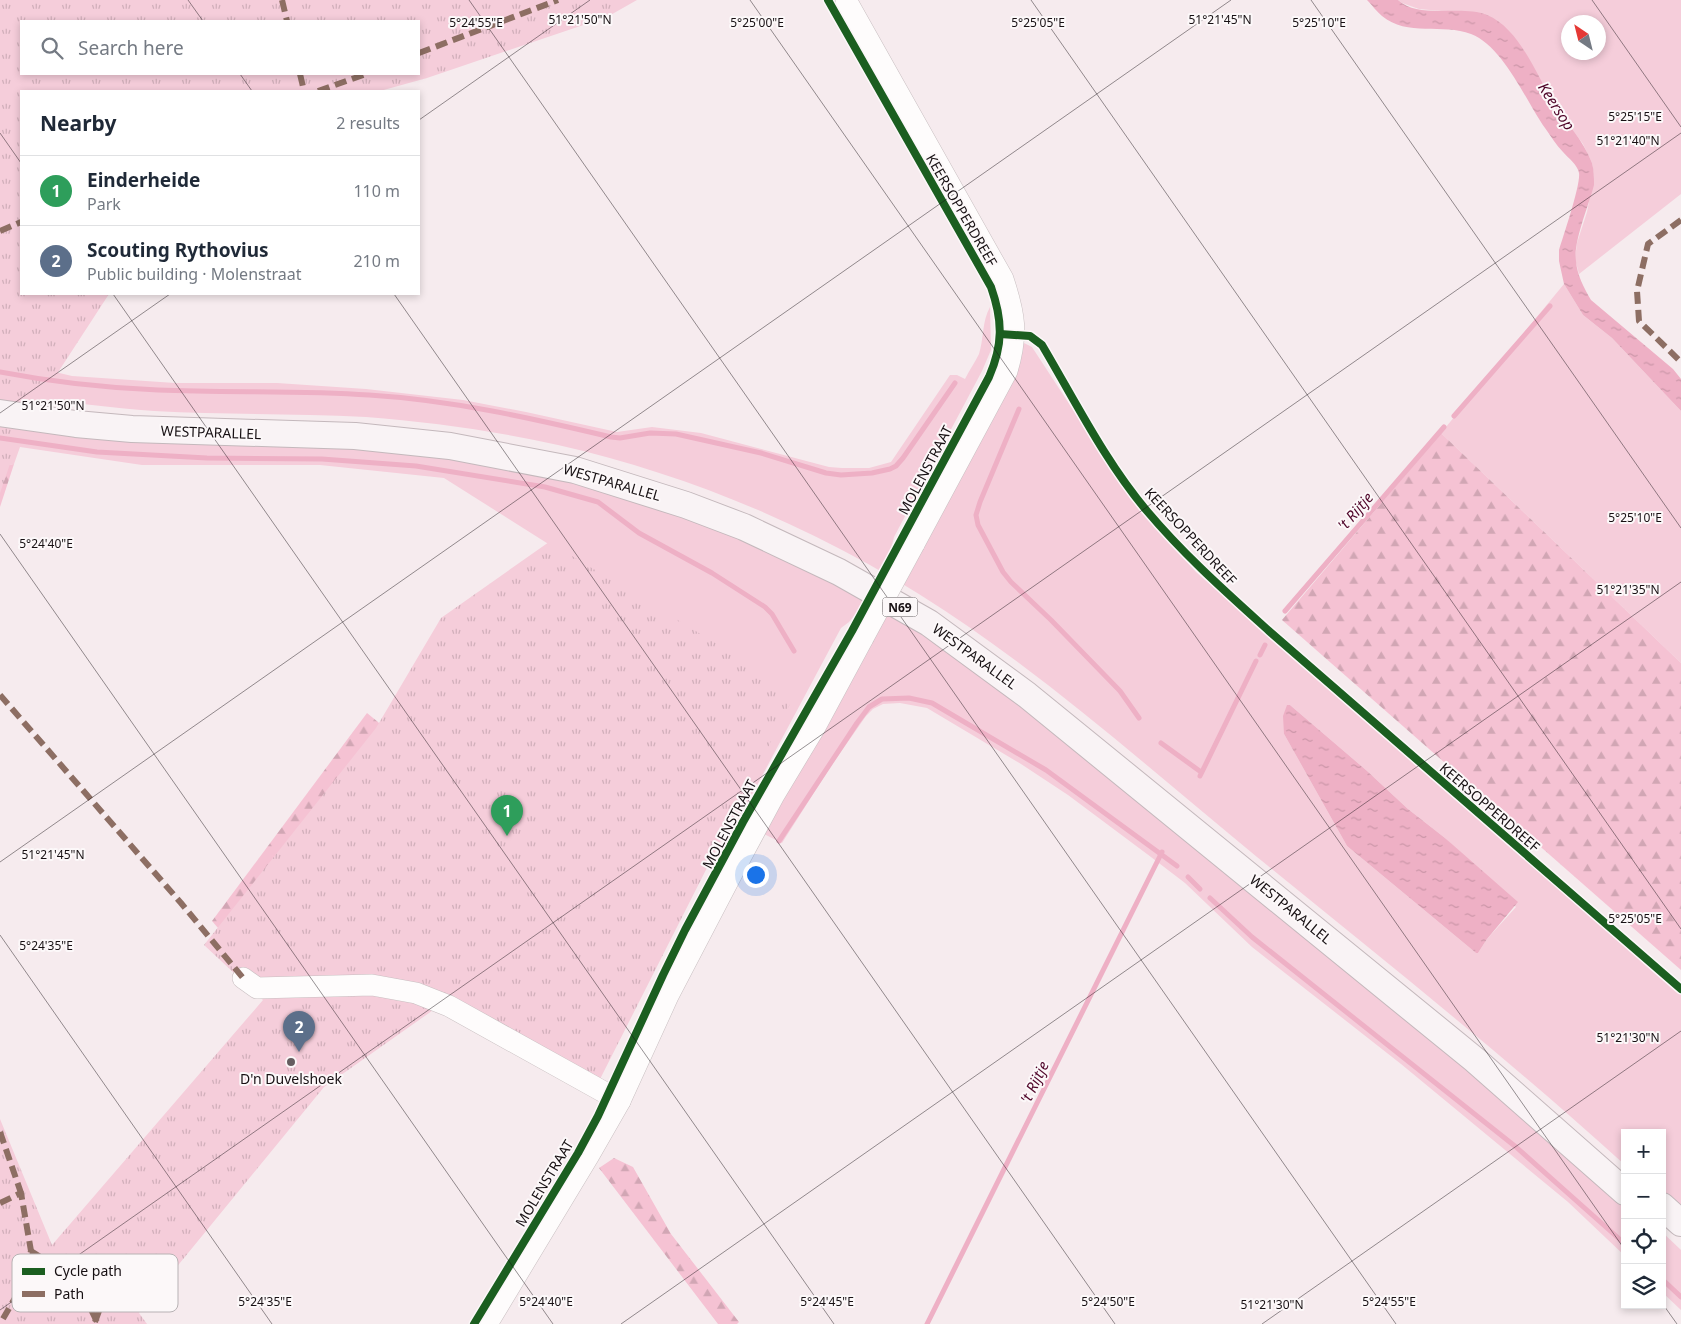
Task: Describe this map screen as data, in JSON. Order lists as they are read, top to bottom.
{
  "streets": {
    "main road": ["WESTPARALLEL", "N69"],
    "street": ["KEERSOPPERDREEF", "MOLENSTRAAT"]
  },
  "crossings": [
    ["KEERSOPPERDREEF", "MOLENSTRAAT"]
  ],
  "water": ["Keersop", "'t Rijtje"],
  "places": ["D'n Duvelshoek"],
  "legend": ["Cycle path", "Path"],
  "north": "top left",
  "page": {
    "search": "Search here",
    "heading": ["Nearby", "2 results"],
    "list": [
      {
        "mark": "1",
        "name": "Einderheide",
        "note": "Park",
        "value": "110 m"
      },
      {
        "mark": "2",
        "name": "Scouting Rythovius",
        "note": "Public building · Molenstraat",
        "value": "210 m"
      }
    ],
    "pins": ["1", "2"],
    "map_buttons": ["+", "−"]
  },
  "coordinates": [
    "51°21'50\"N",
    "51°21'45\"N",
    "5°24'55\"E",
    "5°25'05\"E",
    "5°25'00\"E",
    "5°25'10\"E",
    "5°25'15\"E",
    "51°21'40\"N",
    "5°24'40\"E",
    "51°21'35\"N",
    "5°24'35\"E",
    "51°21'30\"N",
    "5°24'45\"E",
    "5°24'50\"E"
  ]
}
